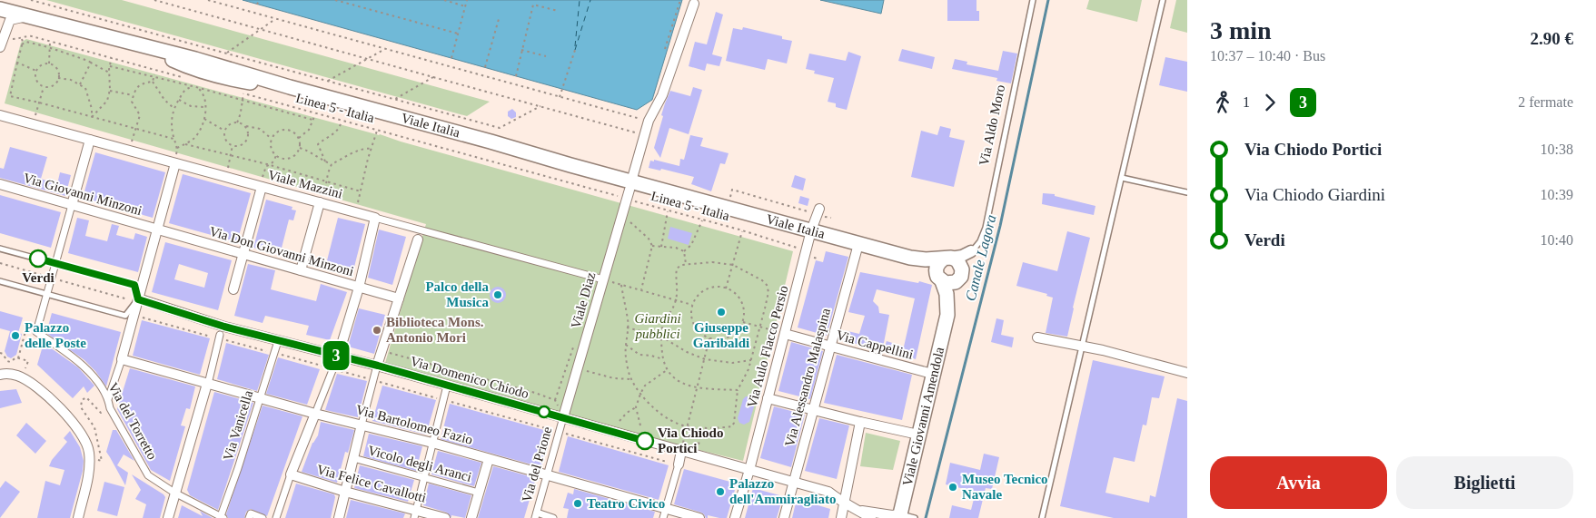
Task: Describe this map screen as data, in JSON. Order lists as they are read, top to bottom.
{
  "streets": {
    "main road": ["Viale Italia", "Viale Giovanni Amendola"],
    "street": [
      "Via Aldo Moro",
      "Viale Mazzini",
      "Via Giovanni Minzoni",
      "Via Don Giovanni Minzoni",
      "Viale Diaz",
      "Via Cappellini",
      "Via Aulo Flacco Persio",
      "Via Domenico Chiodo",
      "Via Alessandro Malaspina",
      "Via del Torretto",
      "Via Bartolomeo Fazio",
      "Via Vanicella",
      "Vicolo degli Aranci",
      "Via del Prione",
      "Via Felice Cavallotti"
    ],
    "path": ["Linea 5 - Italia"]
  },
  "crossings": [
    ["Linea 5 - Italia", "Viale Italia"],
    ["Linea 5 - Italia", "Viale Diaz"],
    ["Viale Italia", "Via Aldo Moro"],
    ["Viale Italia", "Viale Diaz"],
    ["Viale Italia", "Via Aulo Flacco Persio"],
    ["Viale Italia", "Via Alessandro Malaspina"],
    ["Viale Italia", "Viale Giovanni Amendola"],
    ["Via Aldo Moro", "Viale Giovanni Amendola"],
    ["Viale Mazzini", "Viale Diaz"],
    ["Via Giovanni Minzoni", "Via Don Giovanni Minzoni"],
    ["Viale Diaz", "Via Domenico Chiodo"],
    ["Viale Diaz", "Via del Prione"],
    ["Via Cappellini", "Via Aulo Flacco Persio"],
    ["Via Cappellini", "Via Alessandro Malaspina"],
    ["Via Cappellini", "Viale Giovanni Amendola"],
    ["Via Aulo Flacco Persio", "Via Domenico Chiodo"],
    ["Via Domenico Chiodo", "Via Alessandro Malaspina"],
    ["Via Domenico Chiodo", "Via Vanicella"],
    ["Via Domenico Chiodo", "Via del Prione"],
    ["Via del Torretto", "Via Vanicella"],
    ["Via Bartolomeo Fazio", "Via Vanicella"],
    ["Via Bartolomeo Fazio", "Via del Prione"]
  ],
  "water": ["Canale Lagora"],
  "parks": ["Giardini pubblici"],
  "places": [
    "Verdi",
    "Palco della Musica",
    "Giuseppe Garibaldi",
    "Biblioteca Mons. Antonio Mori",
    "Palazzo delle Poste",
    "Via Chiodo Portici",
    "Museo Tecnico Navale",
    "Palazzo dell'Ammiragliato",
    "Teatro Civico"
  ],
  "lines": ["bus line 3"],
  "page": {
    "on_map": "3",
    "heading": ["3 min", "10:37 – 10:40 · Bus", "2.90 €"],
    "legs": ["1", "3", "2 fermate"],
    "list": [
      {
        "name": "Via Chiodo Portici",
        "value": "10:38"
      },
      {
        "name": "Via Chiodo Giardini",
        "value": "10:39"
      },
      {
        "name": "Verdi",
        "value": "10:40"
      }
    ],
    "buttons": ["Avvia", "Biglietti"]
  }
}
